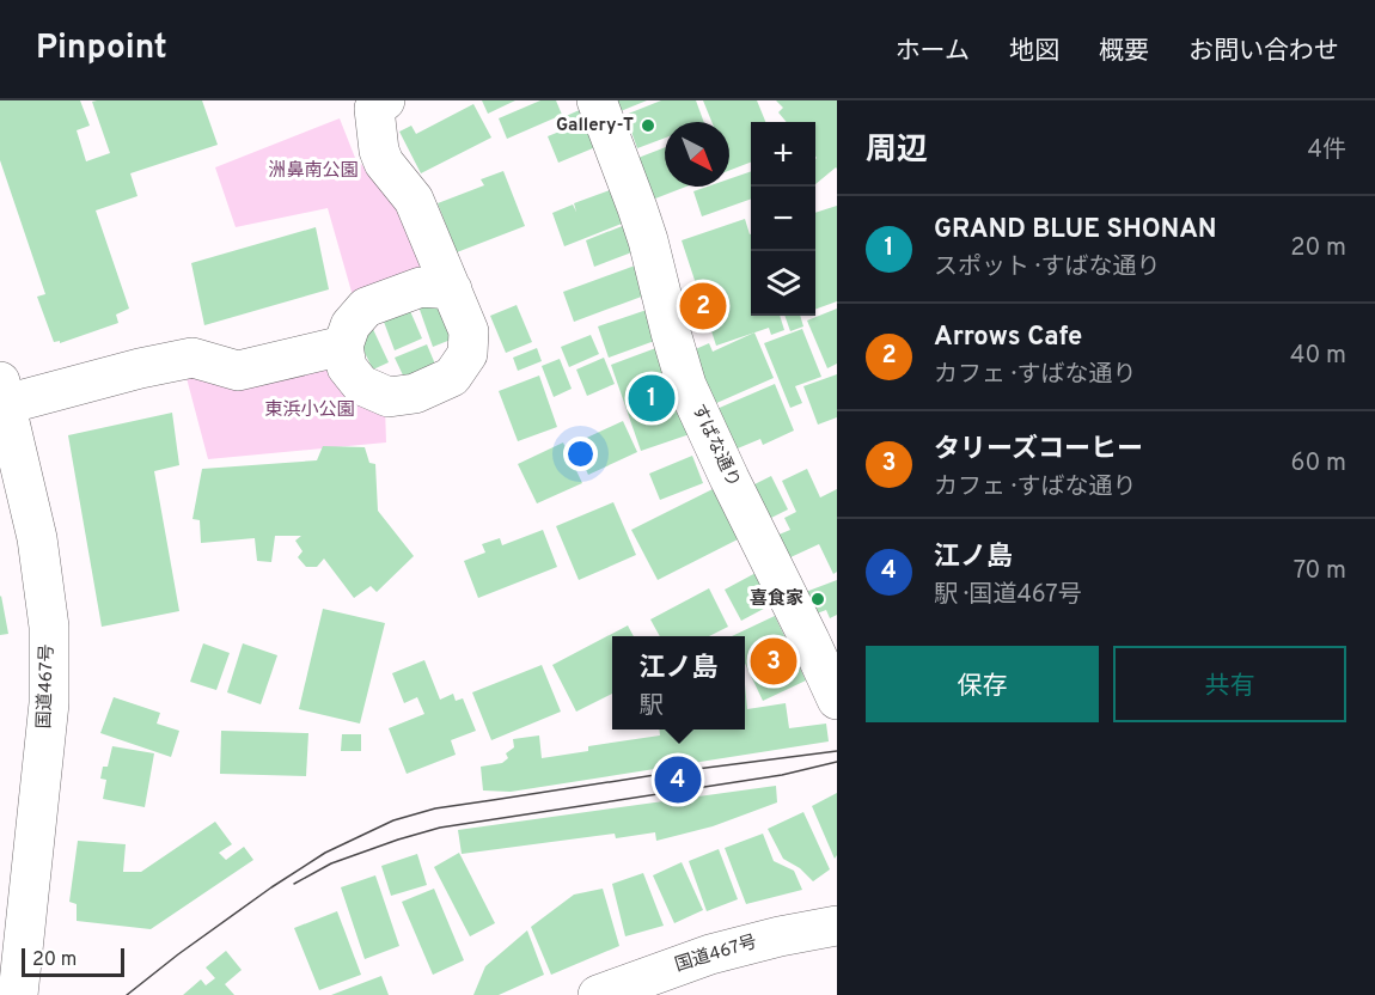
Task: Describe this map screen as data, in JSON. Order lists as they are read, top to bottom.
{
  "streets": {
    "main road": ["すばな通り", "国道467号"]
  },
  "parks": ["洲鼻南公園", "東浜小公園"],
  "places": ["Gallery-T", "喜食家"],
  "scale_bar": "20 m",
  "north": "bottom right",
  "page": {
    "header": "Pinpoint",
    "nav": [
      "ホーム",
      "地図",
      "概要",
      "お問い合わせ"
    ],
    "heading": ["周辺", "4件"],
    "map_buttons": ["+", "−"],
    "list": [
      {
        "mark": "1",
        "name": "GRAND BLUE SHONAN",
        "note": "スポット · すばな通り",
        "value": "20 m"
      },
      {
        "mark": "2",
        "name": "Arrows Cafe",
        "note": "カフェ · すばな通り",
        "value": "40 m"
      },
      {
        "mark": "3",
        "name": "タリーズコーヒー",
        "note": "カフェ · すばな通り",
        "value": "60 m"
      },
      {
        "mark": "4",
        "name": "江ノ島",
        "note": "駅 · 国道467号",
        "value": "70 m"
      }
    ],
    "pins": [
      "2",
      "1",
      "3",
      "4"
    ],
    "buttons": ["保存", "共有"],
    "popup": ["江ノ島", "駅"],
    "scale": "20 m"
  }
}
